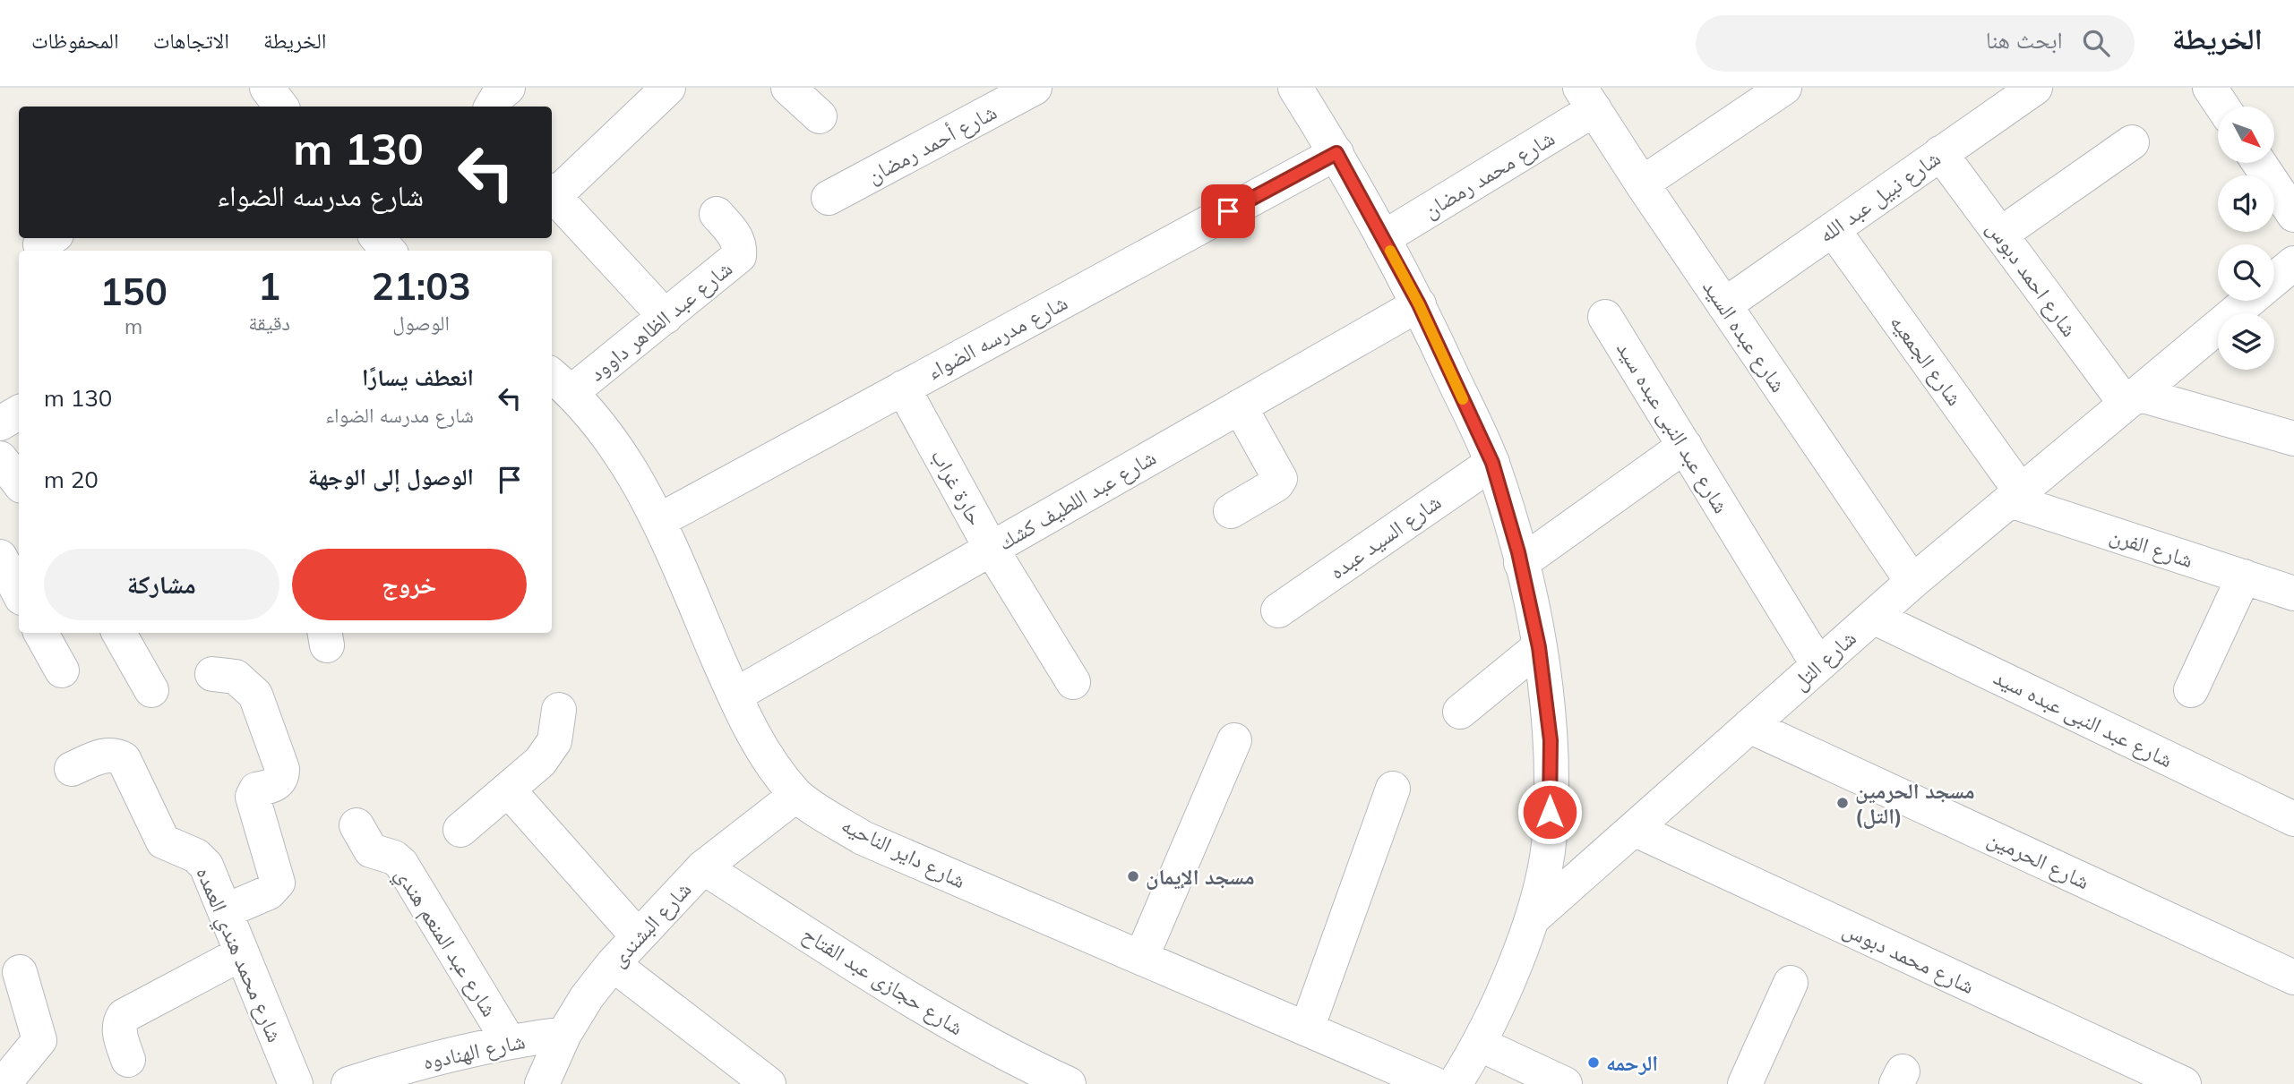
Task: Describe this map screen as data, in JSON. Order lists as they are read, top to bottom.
{
  "streets": {
    "street": [
      "شارع أحمد رمضان",
      "شارع محمد رمضان",
      "شارع نبيل عبد الله",
      "شارع احمد دبوس",
      "شارع عبد الظاهر داوود",
      "شارع عبده السيد",
      "شارع مدرسه الضواء",
      "شارع الجمعيه",
      "شارع عبد النبى عبده سيد",
      "حارة غراب",
      "شارع عبد اللطيف كشك",
      "شارع السيد عبده",
      "شارع الفرن",
      "شارع التل",
      "شارع داير الناحيه",
      "شارع الحرمين",
      "شارع البشندى",
      "شارع عبد المنعم هندي",
      "شارع محمد هندي العمده",
      "شارع محمد دبوس",
      "شارع حجازى عبد الفتاح",
      "شارع الهنادوه"
    ]
  },
  "crossings": [
    ["شارع محمد رمضان", "شارع عبده السيد"],
    ["شارع نبيل عبد الله", "شارع احمد دبوس"],
    ["شارع نبيل عبد الله", "شارع عبده السيد"],
    ["شارع نبيل عبد الله", "شارع الجمعيه"],
    ["شارع احمد دبوس", "شارع التل"],
    ["شارع عبد الظاهر داوود", "شارع داير الناحيه"],
    ["شارع عبده السيد", "شارع التل"],
    ["شارع مدرسه الضواء", "حارة غراب"],
    ["شارع مدرسه الضواء", "شارع داير الناحيه"],
    ["شارع الجمعيه", "شارع الفرن"],
    ["شارع الجمعيه", "شارع التل"],
    ["شارع عبد النبى عبده سيد", "شارع التل"],
    ["حارة غراب", "شارع عبد اللطيف كشك"],
    ["شارع عبد اللطيف كشك", "شارع داير الناحيه"],
    ["شارع الفرن", "شارع التل"],
    ["شارع التل", "شارع الحرمين"],
    ["شارع التل", "شارع محمد دبوس"],
    ["شارع داير الناحيه", "شارع البشندى"],
    ["شارع البشندى", "شارع حجازى عبد الفتاح"],
    ["شارع البشندى", "شارع الهنادوه"],
    ["شارع عبد المنعم هندي", "شارع الهنادوه"]
  ],
  "places": ["مسجد الحرمين (التل)", "مسجد الإيمان", "الرحمه"],
  "north": "bottom right",
  "page": {
    "header": "الخريطة",
    "search": "ابحث هنا",
    "nav": ["الخريطة", "الاتجاهات", "المحفوظات"],
    "turn": ["130 m", "شارع مدرسه الضواء"],
    "eta": [
      "21:03",
      "الوصول",
      "1",
      "دقيقة",
      "150",
      "m"
    ],
    "list": [
      {
        "name": "انعطف يسارًا",
        "note": "شارع مدرسه الضواء",
        "value": "130 m"
      },
      {
        "name": "الوصول إلى الوجهة",
        "value": "20 m"
      }
    ],
    "buttons": ["خروج", "مشاركة"]
  }
}
